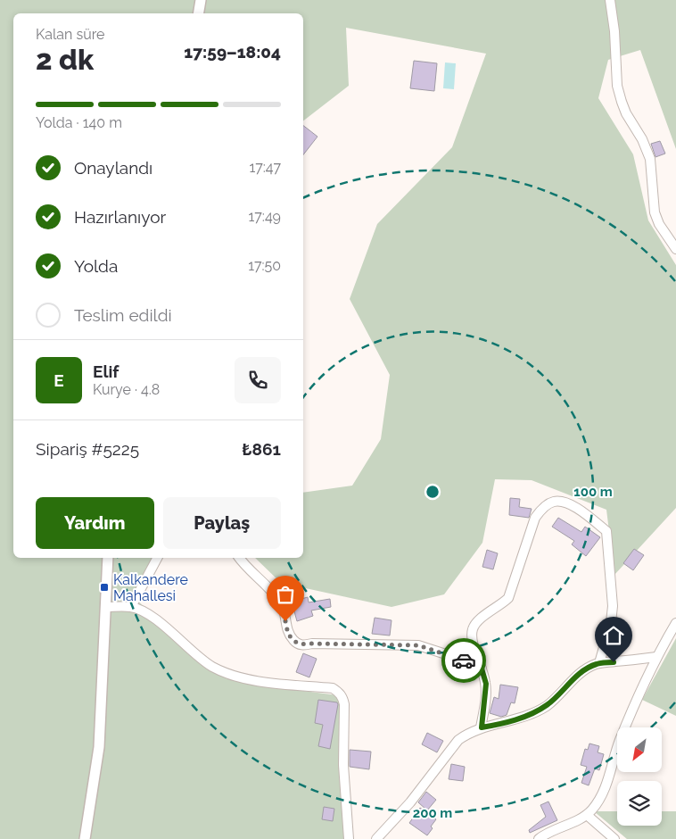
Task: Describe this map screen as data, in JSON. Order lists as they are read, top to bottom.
{
  "places": {
    "transit": ["Kalkandere Mahallesi"]
  },
  "north": "bottom left",
  "page": {
    "heading": ["2 dk", "Kalan süre", "17:59–18:04"],
    "panel": [
      "Elif",
      "Kurye · 4.8",
      "Sipariş #5225",
      "₺861"
    ],
    "bar": "Yolda · 140 m",
    "list": [
      ["Onaylandı", "17:47"],
      ["Hazırlanıyor", "17:49"],
      ["Yolda", "17:50"],
      "Teslim edildi"
    ],
    "round": "E",
    "buttons": ["Yardım", "Paylaş"]
  },
  "rings": ["100 m", "200 m"]
}
